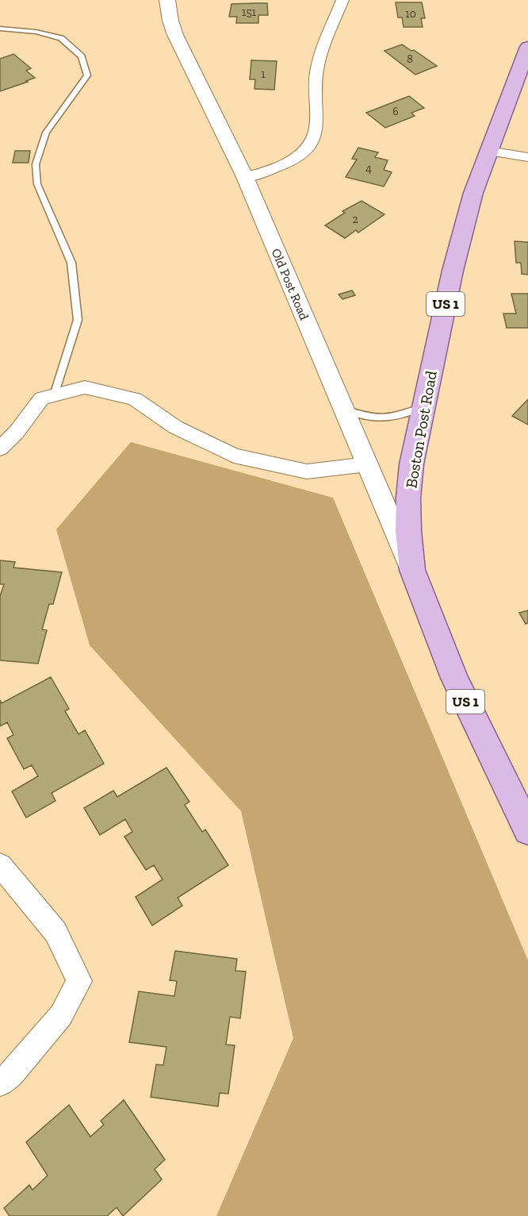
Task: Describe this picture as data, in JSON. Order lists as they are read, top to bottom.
{
  "streets": {
    "main road": ["US 1", "Boston Post Road"],
    "street": ["Old Post Road"]
  },
  "crossings": [
    ["Old Post Road", "Boston Post Road"]
  ],
  "house_numbers": [
    "151",
    "10",
    "8",
    "1",
    "6",
    "4",
    "2"
  ]
}
